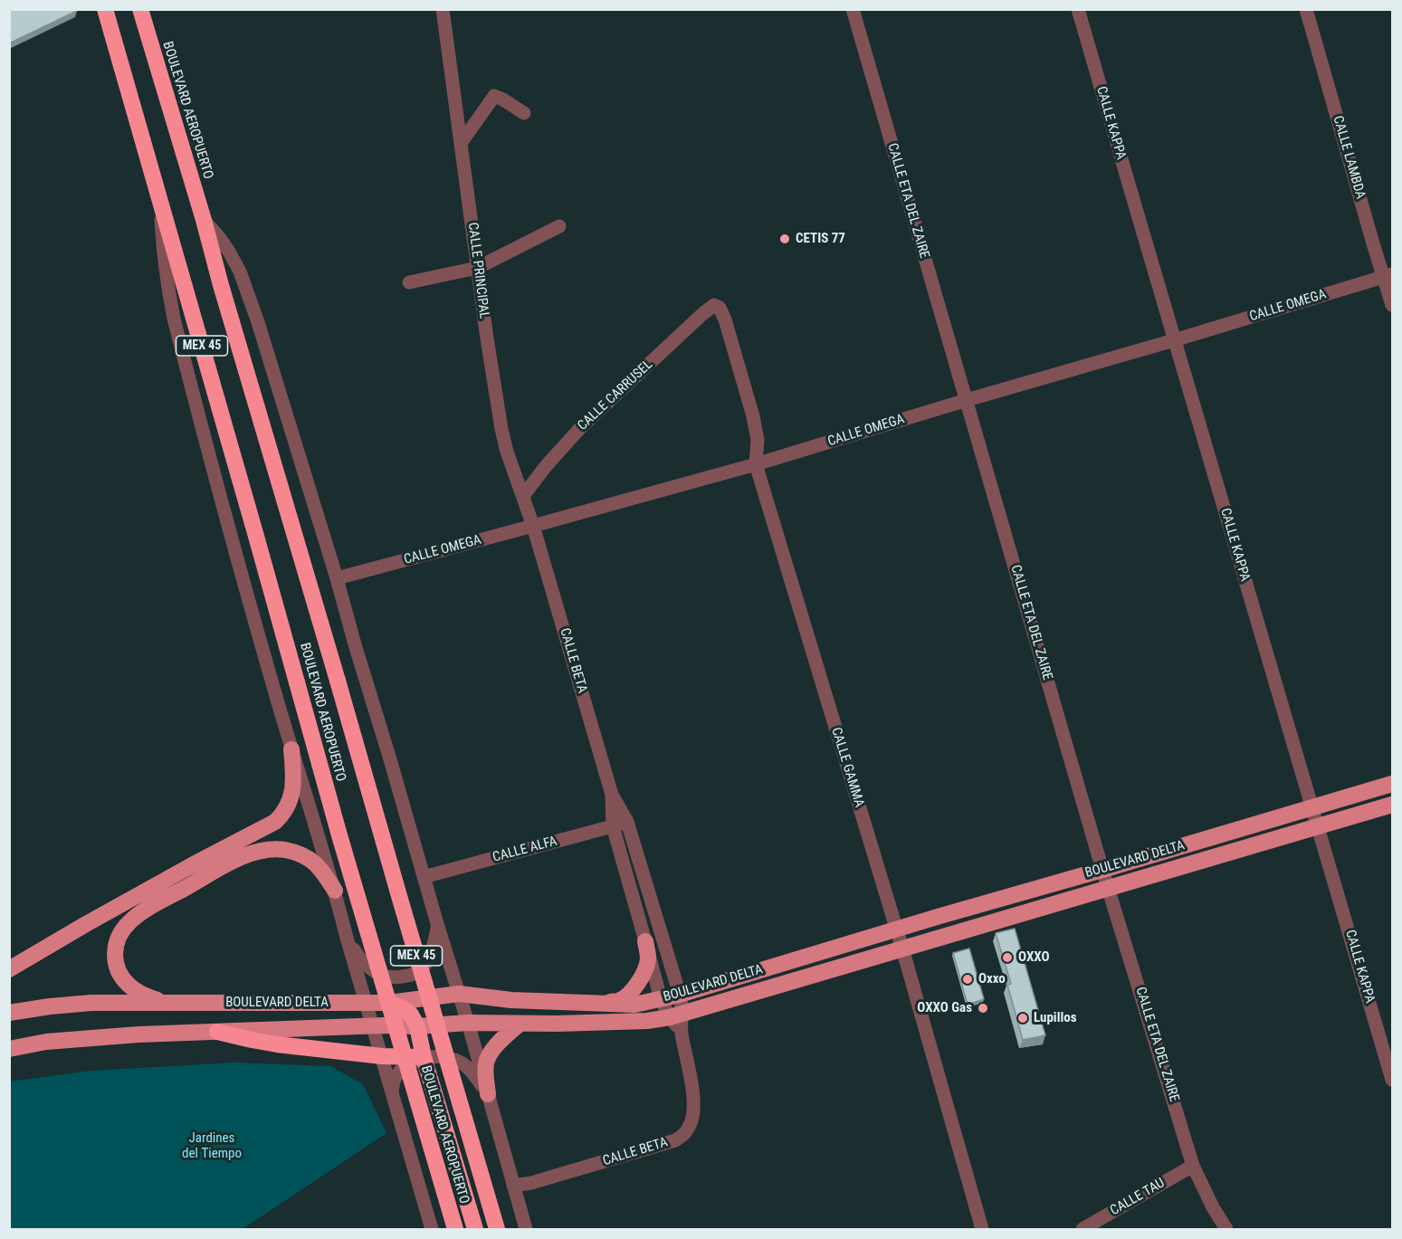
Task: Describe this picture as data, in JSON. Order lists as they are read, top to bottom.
{
  "streets": {
    "highway": ["BOULEVARD AEROPUERTO", "MEX 45"],
    "main road": ["BOULEVARD DELTA"],
    "street": [
      "CALLE KAPPA",
      "CALLE LAMBDA",
      "CALLE ETA DEL ZAIRE",
      "CALLE PRINCIPAL",
      "CALLE OMEGA",
      "CALLE CARRUSEL",
      "CALLE BETA",
      "CALLE GAMMA",
      "CALLE ALFA",
      "CALLE TAU"
    ]
  },
  "crossings": [
    ["BOULEVARD AEROPUERTO", "CALLE OMEGA"],
    ["BOULEVARD AEROPUERTO", "CALLE BETA"],
    ["BOULEVARD AEROPUERTO", "CALLE ALFA"],
    ["BOULEVARD AEROPUERTO", "BOULEVARD DELTA"],
    ["CALLE KAPPA", "CALLE OMEGA"],
    ["CALLE KAPPA", "BOULEVARD DELTA"],
    ["CALLE LAMBDA", "CALLE OMEGA"],
    ["CALLE ETA DEL ZAIRE", "CALLE OMEGA"],
    ["CALLE ETA DEL ZAIRE", "BOULEVARD DELTA"],
    ["CALLE ETA DEL ZAIRE", "CALLE TAU"],
    ["CALLE PRINCIPAL", "CALLE OMEGA"],
    ["CALLE PRINCIPAL", "CALLE CARRUSEL"],
    ["CALLE PRINCIPAL", "CALLE BETA"],
    ["CALLE OMEGA", "CALLE BETA"],
    ["CALLE OMEGA", "CALLE GAMMA"],
    ["CALLE CARRUSEL", "CALLE GAMMA"],
    ["CALLE BETA", "CALLE ALFA"],
    ["CALLE BETA", "BOULEVARD DELTA"],
    ["CALLE GAMMA", "BOULEVARD DELTA"]
  ],
  "parks": ["Jardines del Tiempo"],
  "places": [
    "CETIS 77",
    "OXXO",
    "Oxxo",
    "OXXO Gas",
    "Lupillos"
  ]
}
